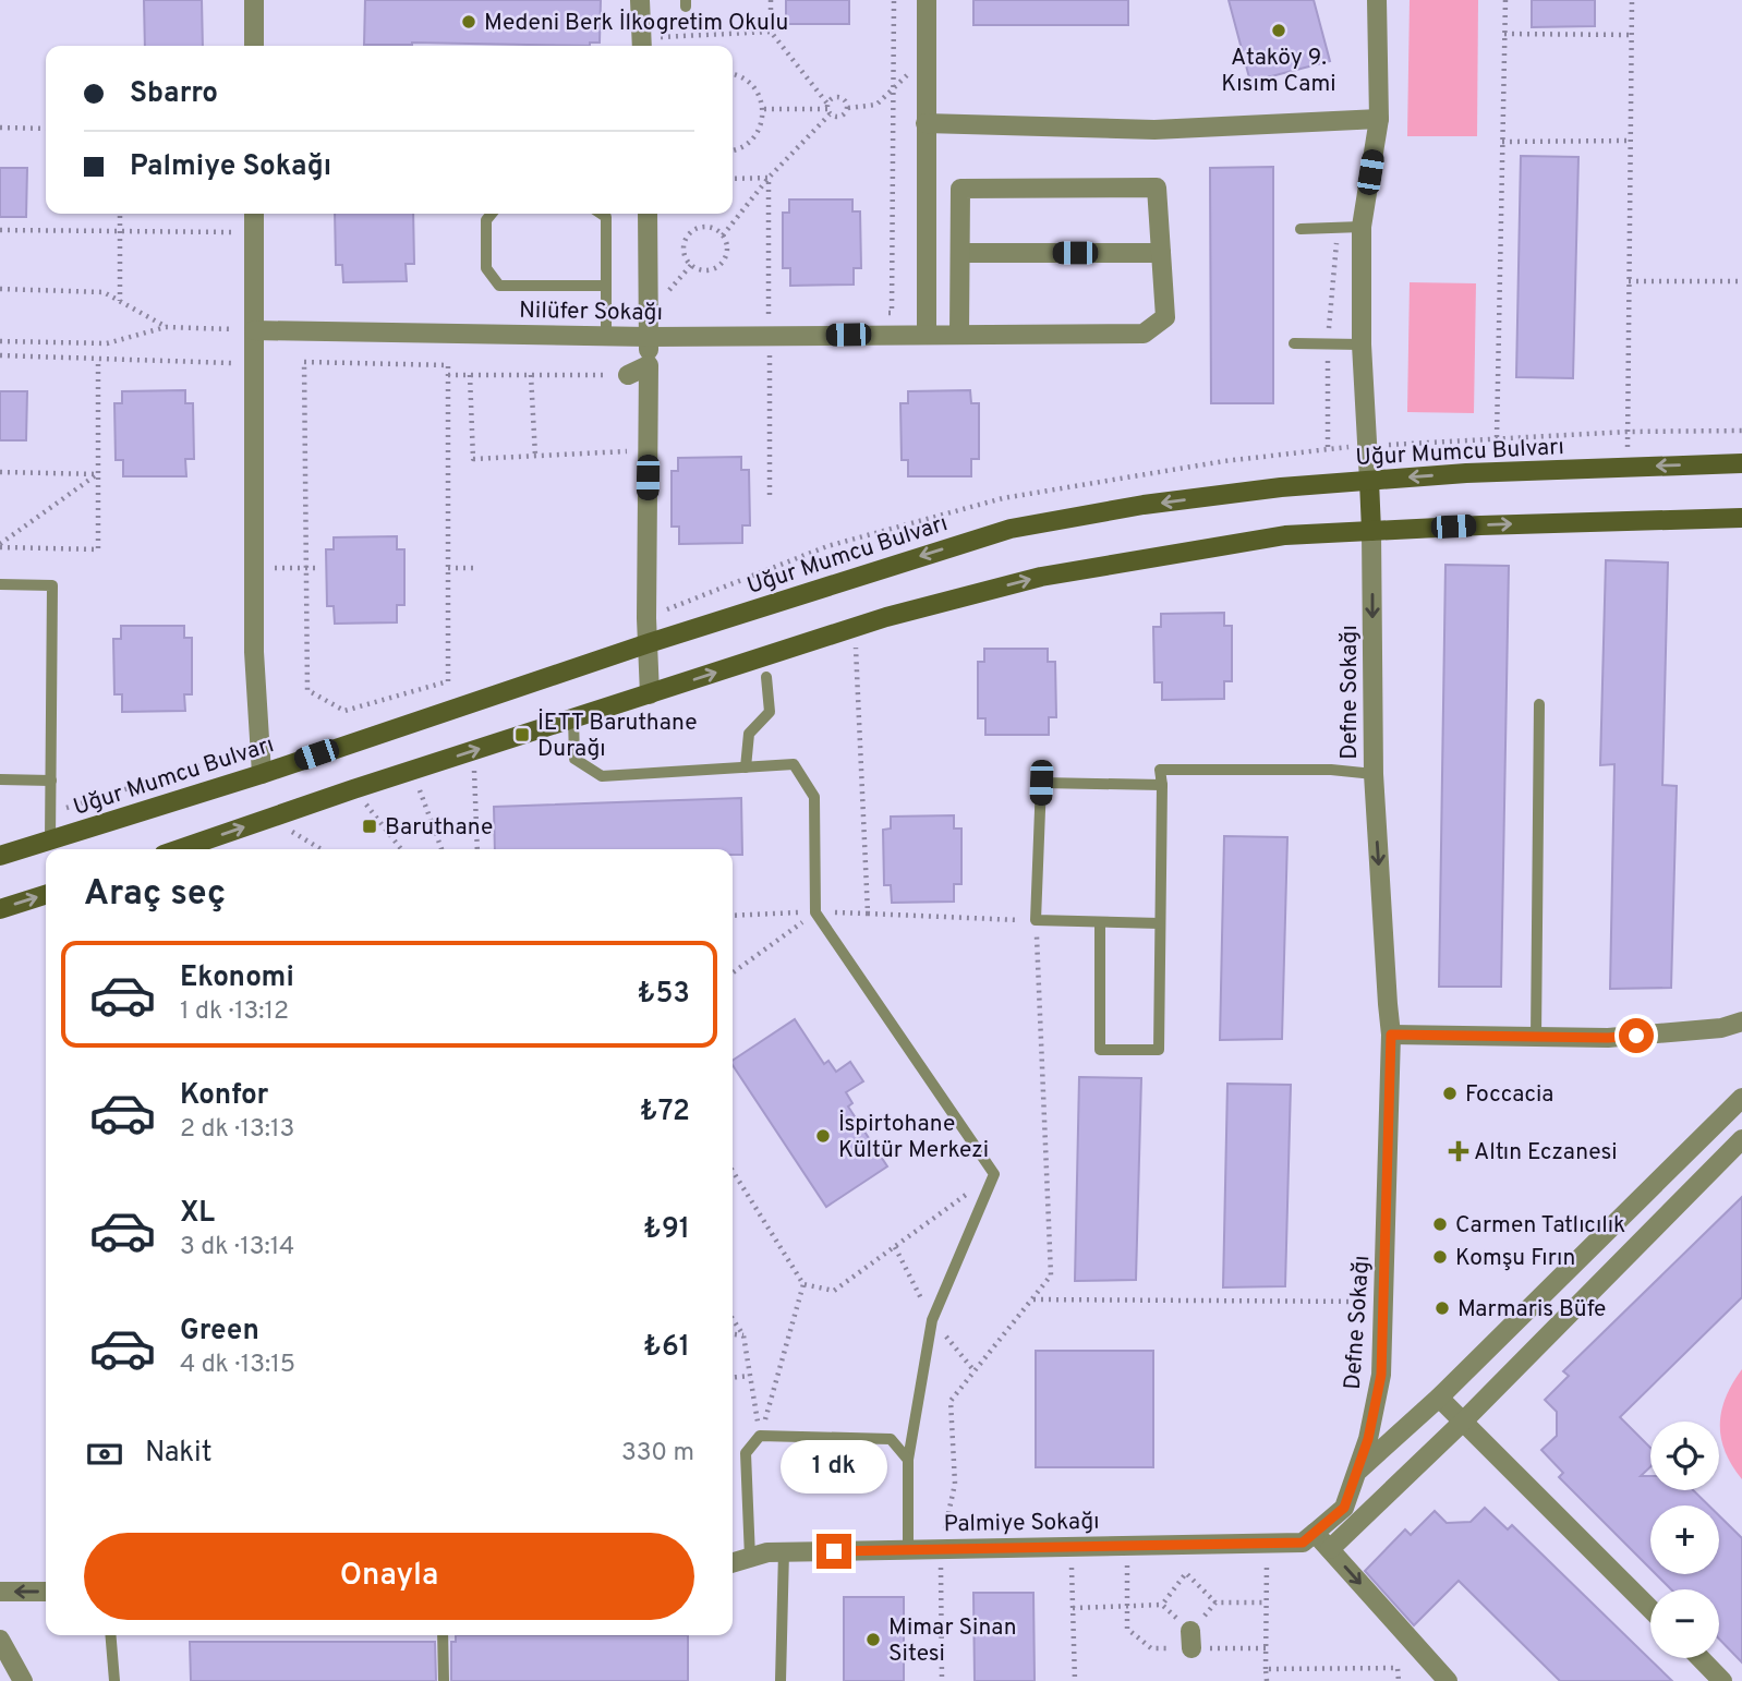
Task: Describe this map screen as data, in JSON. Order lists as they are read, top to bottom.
{
  "streets": {
    "main road": ["Uğur Mumcu Bulvarı"],
    "street": ["Nilüfer Sokağı", "Defne Sokağı", "Palmiye Sokağı"]
  },
  "crossings": [
    ["Defne Sokağı", "Palmiye Sokağı"]
  ],
  "one_way": ["Defne Sokağı"],
  "places": {
    "other": [
      "Medeni Berk İlkogretim Okulu",
      "Ataköy 9. Kısım Cami",
      "Foccacia",
      "İspirtohane Kültür Merkezi",
      "Carmen Tatlıcılık",
      "Komşu Fırın",
      "Marmaris Büfe",
      "Mimar Sinan Sitesi"
    ],
    "transit": ["İETT Baruthane Durağı", "Baruthane"],
    "health": ["Altın Eczanesi"]
  },
  "page": {
    "banner": ["Sbarro", "Palmiye Sokağı"],
    "heading": "Araç seç",
    "list": [
      {
        "name": "Ekonomi",
        "note": "1 dk · 13:12",
        "value": "₺53"
      },
      {
        "name": "Konfor",
        "note": "2 dk · 13:13",
        "value": "₺72"
      },
      {
        "name": "XL",
        "note": "3 dk · 13:14",
        "value": "₺91"
      },
      {
        "name": "Green",
        "note": "4 dk · 13:15",
        "value": "₺61"
      }
    ],
    "pay": ["Nakit", "330 m"],
    "map_buttons": ["+", "−"],
    "bubble": "1 dk",
    "buttons": "Onayla"
  }
}
